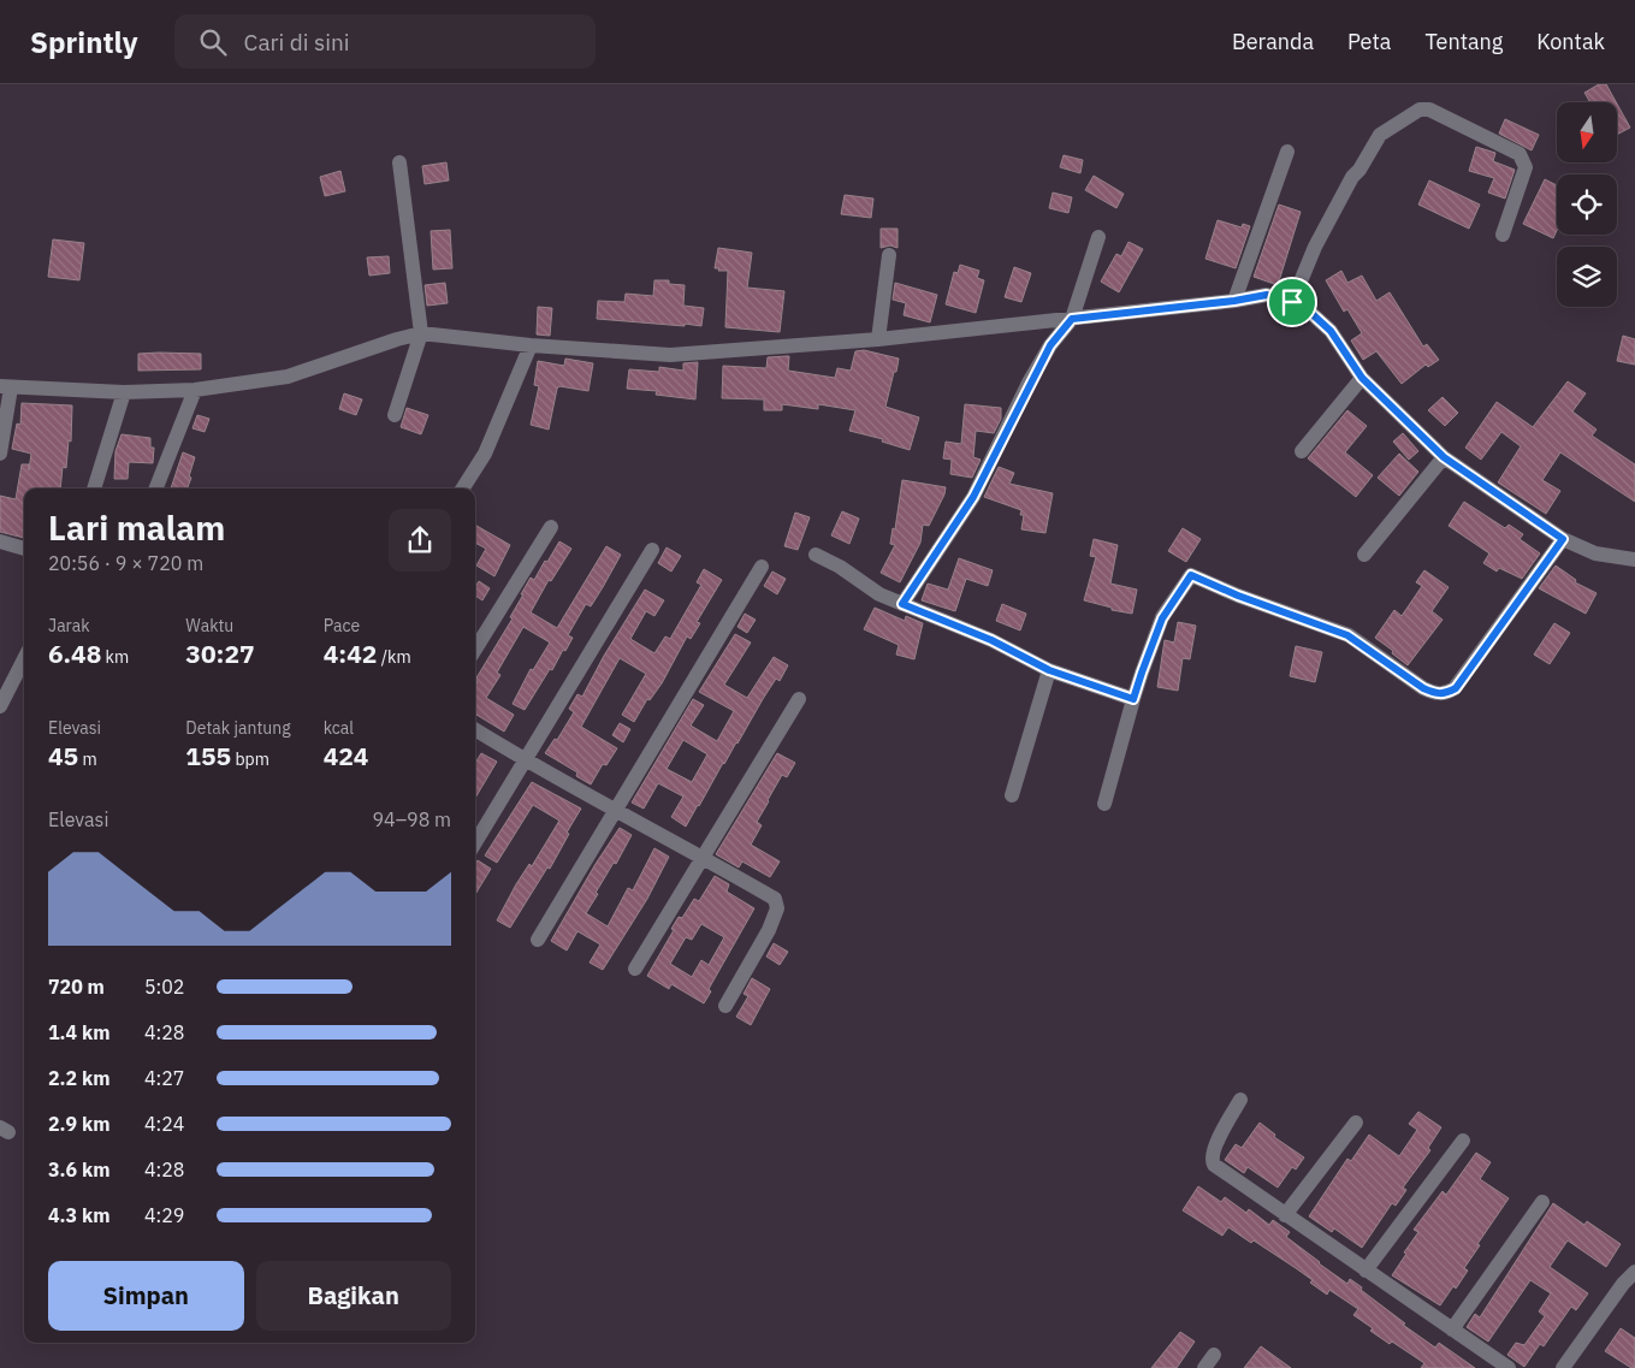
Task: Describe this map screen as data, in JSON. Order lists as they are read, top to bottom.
{
  "north": "bottom",
  "page": {
    "header": "Sprintly",
    "search": "Cari di sini",
    "nav": [
      "Beranda",
      "Peta",
      "Tentang",
      "Kontak"
    ],
    "heading": ["Lari malam", "20:56 · 9 × 720 m"],
    "stats": [
      ["Jarak", "6.48 km"],
      ["Waktu", "30:27"],
      ["Pace", "4:42 /km"],
      ["Elevasi", "45 m"],
      ["Detak jantung", "155 bpm"],
      ["kcal", "424"]
    ],
    "chart": ["Elevasi", "94–98 m"],
    "list": [
      {
        "name": "720 m",
        "note": "5:02"
      },
      {
        "name": "1.4 km",
        "note": "4:28"
      },
      {
        "name": "2.2 km",
        "note": "4:27"
      },
      {
        "name": "2.9 km",
        "note": "4:24"
      },
      {
        "name": "3.6 km",
        "note": "4:28"
      },
      {
        "name": "4.3 km",
        "note": "4:29"
      }
    ],
    "buttons": ["Simpan", "Bagikan"]
  }
}
